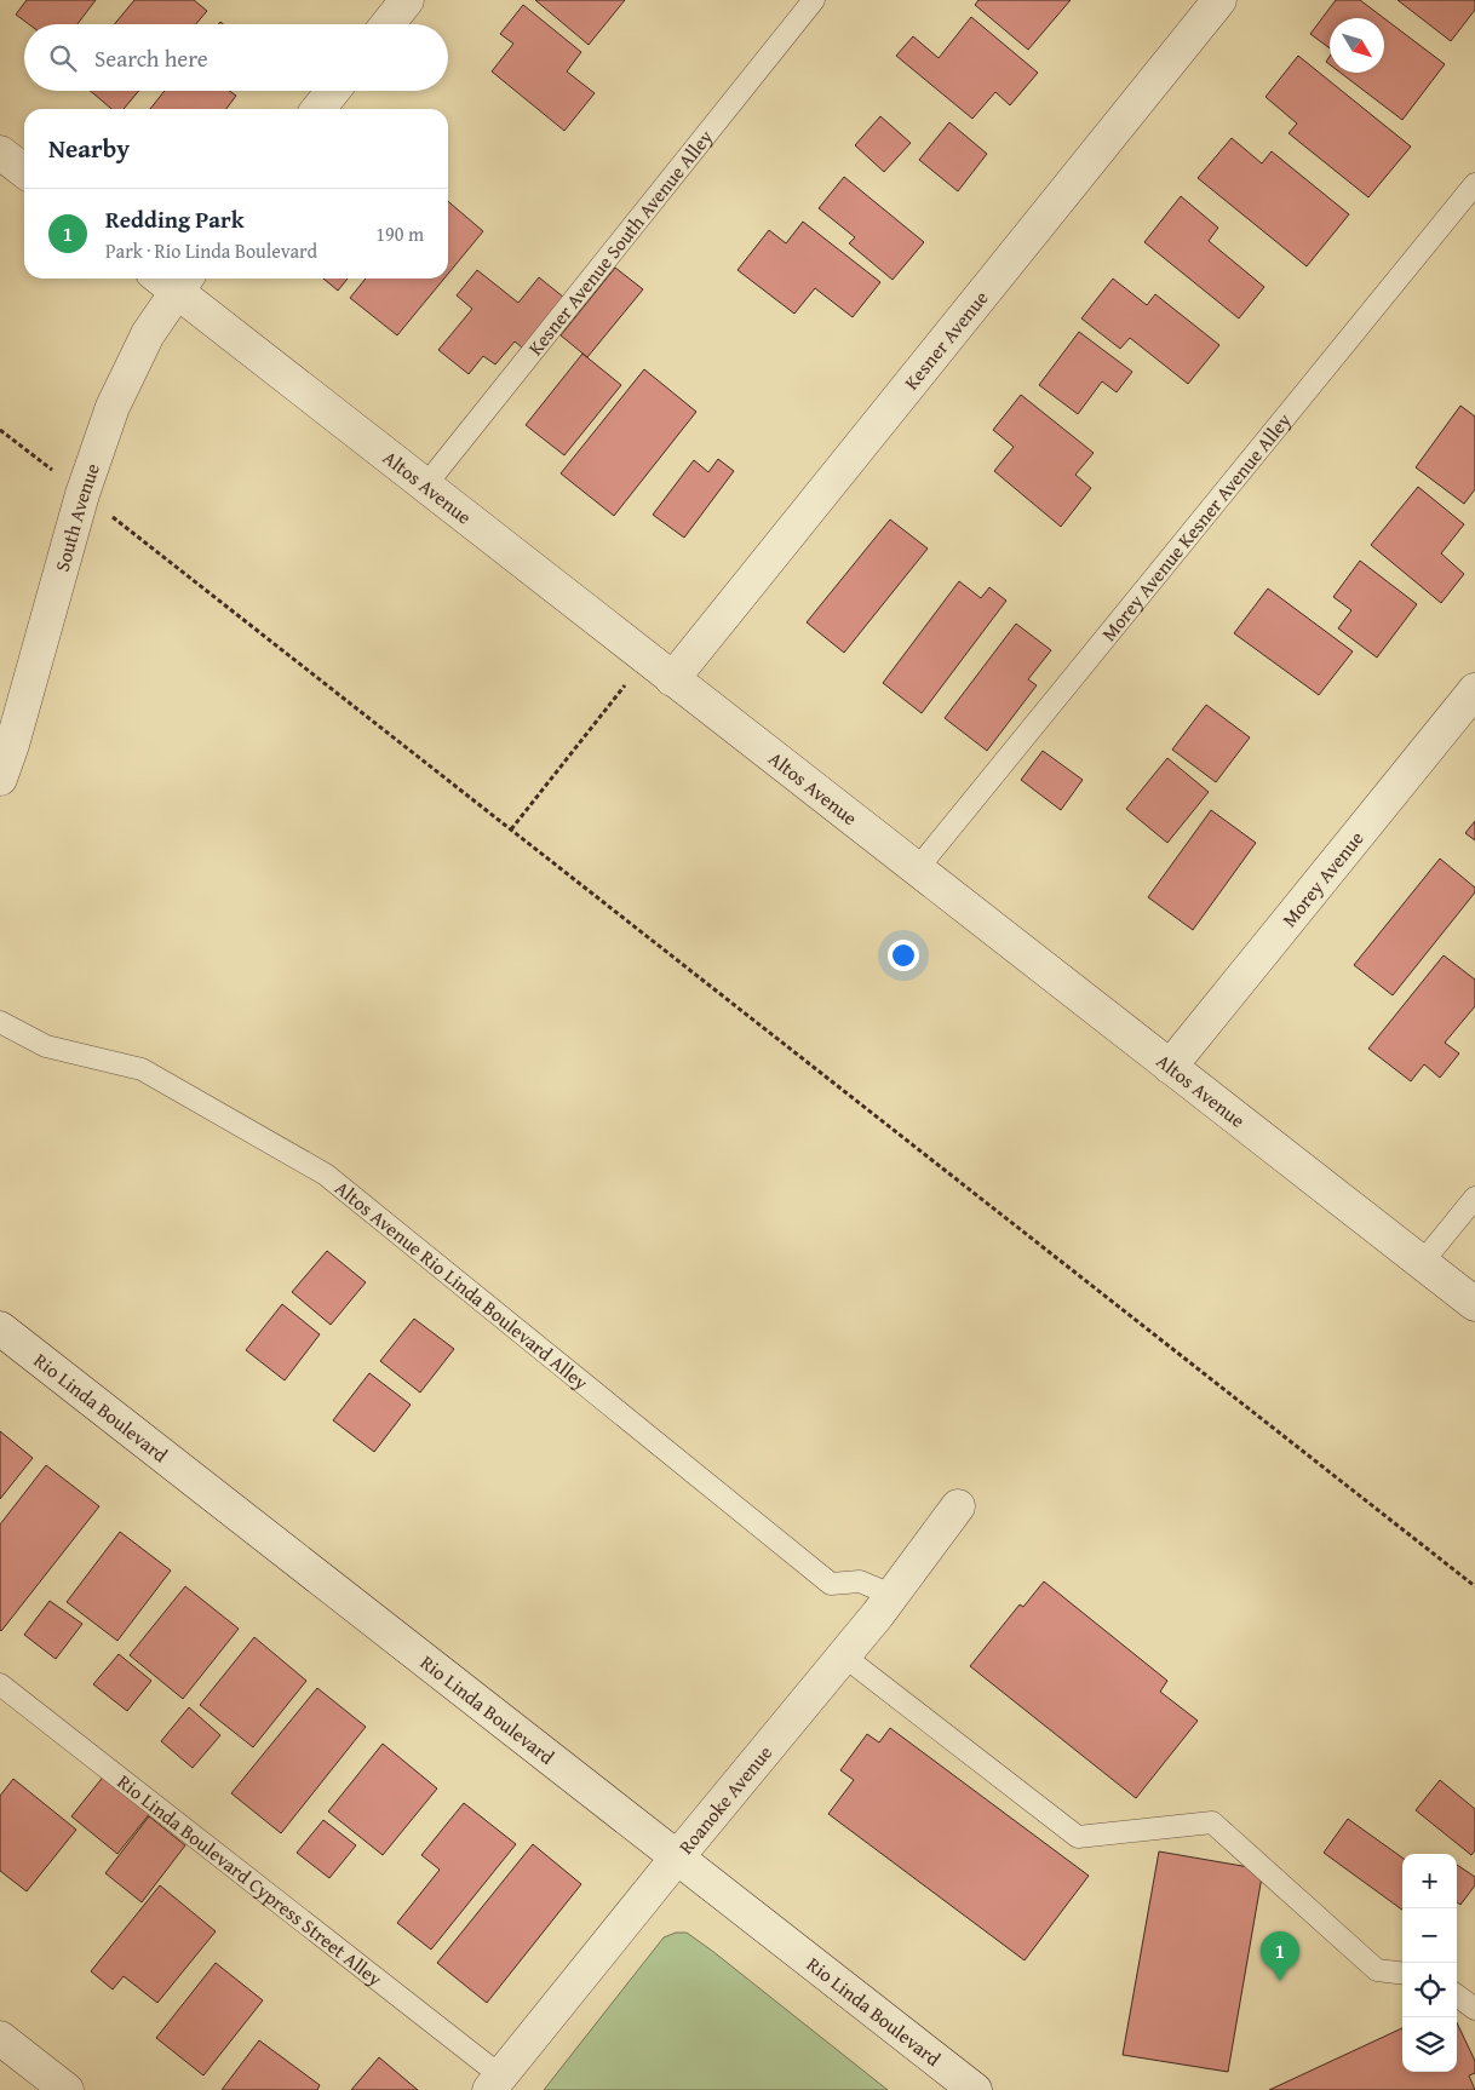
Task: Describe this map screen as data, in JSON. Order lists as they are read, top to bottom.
{
  "streets": {
    "street": [
      "Kesner Avenue",
      "Altos Avenue",
      "South Avenue",
      "Morey Avenue",
      "Rio Linda Boulevard",
      "Roanoke Avenue"
    ],
    "lane": [
      "Kesner Avenue South Avenue Alley",
      "Morey Avenue Kesner Avenue Alley",
      "Altos Avenue Rio Linda Boulevard Alley",
      "Rio Linda Boulevard Cypress Street Alley"
    ]
  },
  "crossings": [
    ["Kesner Avenue South Avenue Alley", "Altos Avenue"],
    ["Kesner Avenue", "Altos Avenue"],
    ["Altos Avenue", "South Avenue"],
    ["Altos Avenue", "Morey Avenue Kesner Avenue Alley"],
    ["Altos Avenue", "Morey Avenue"],
    ["Altos Avenue Rio Linda Boulevard Alley", "Roanoke Avenue"],
    ["Rio Linda Boulevard", "Roanoke Avenue"],
    ["Roanoke Avenue", "Rio Linda Boulevard Cypress Street Alley"]
  ],
  "north": "bottom right",
  "page": {
    "search": "Search here",
    "heading": "Nearby",
    "list": [
      {
        "mark": "1",
        "name": "Redding Park",
        "note": "Park · Rio Linda Boulevard",
        "value": "190 m"
      }
    ],
    "map_buttons": ["+", "−"],
    "pins": "1"
  }
}
